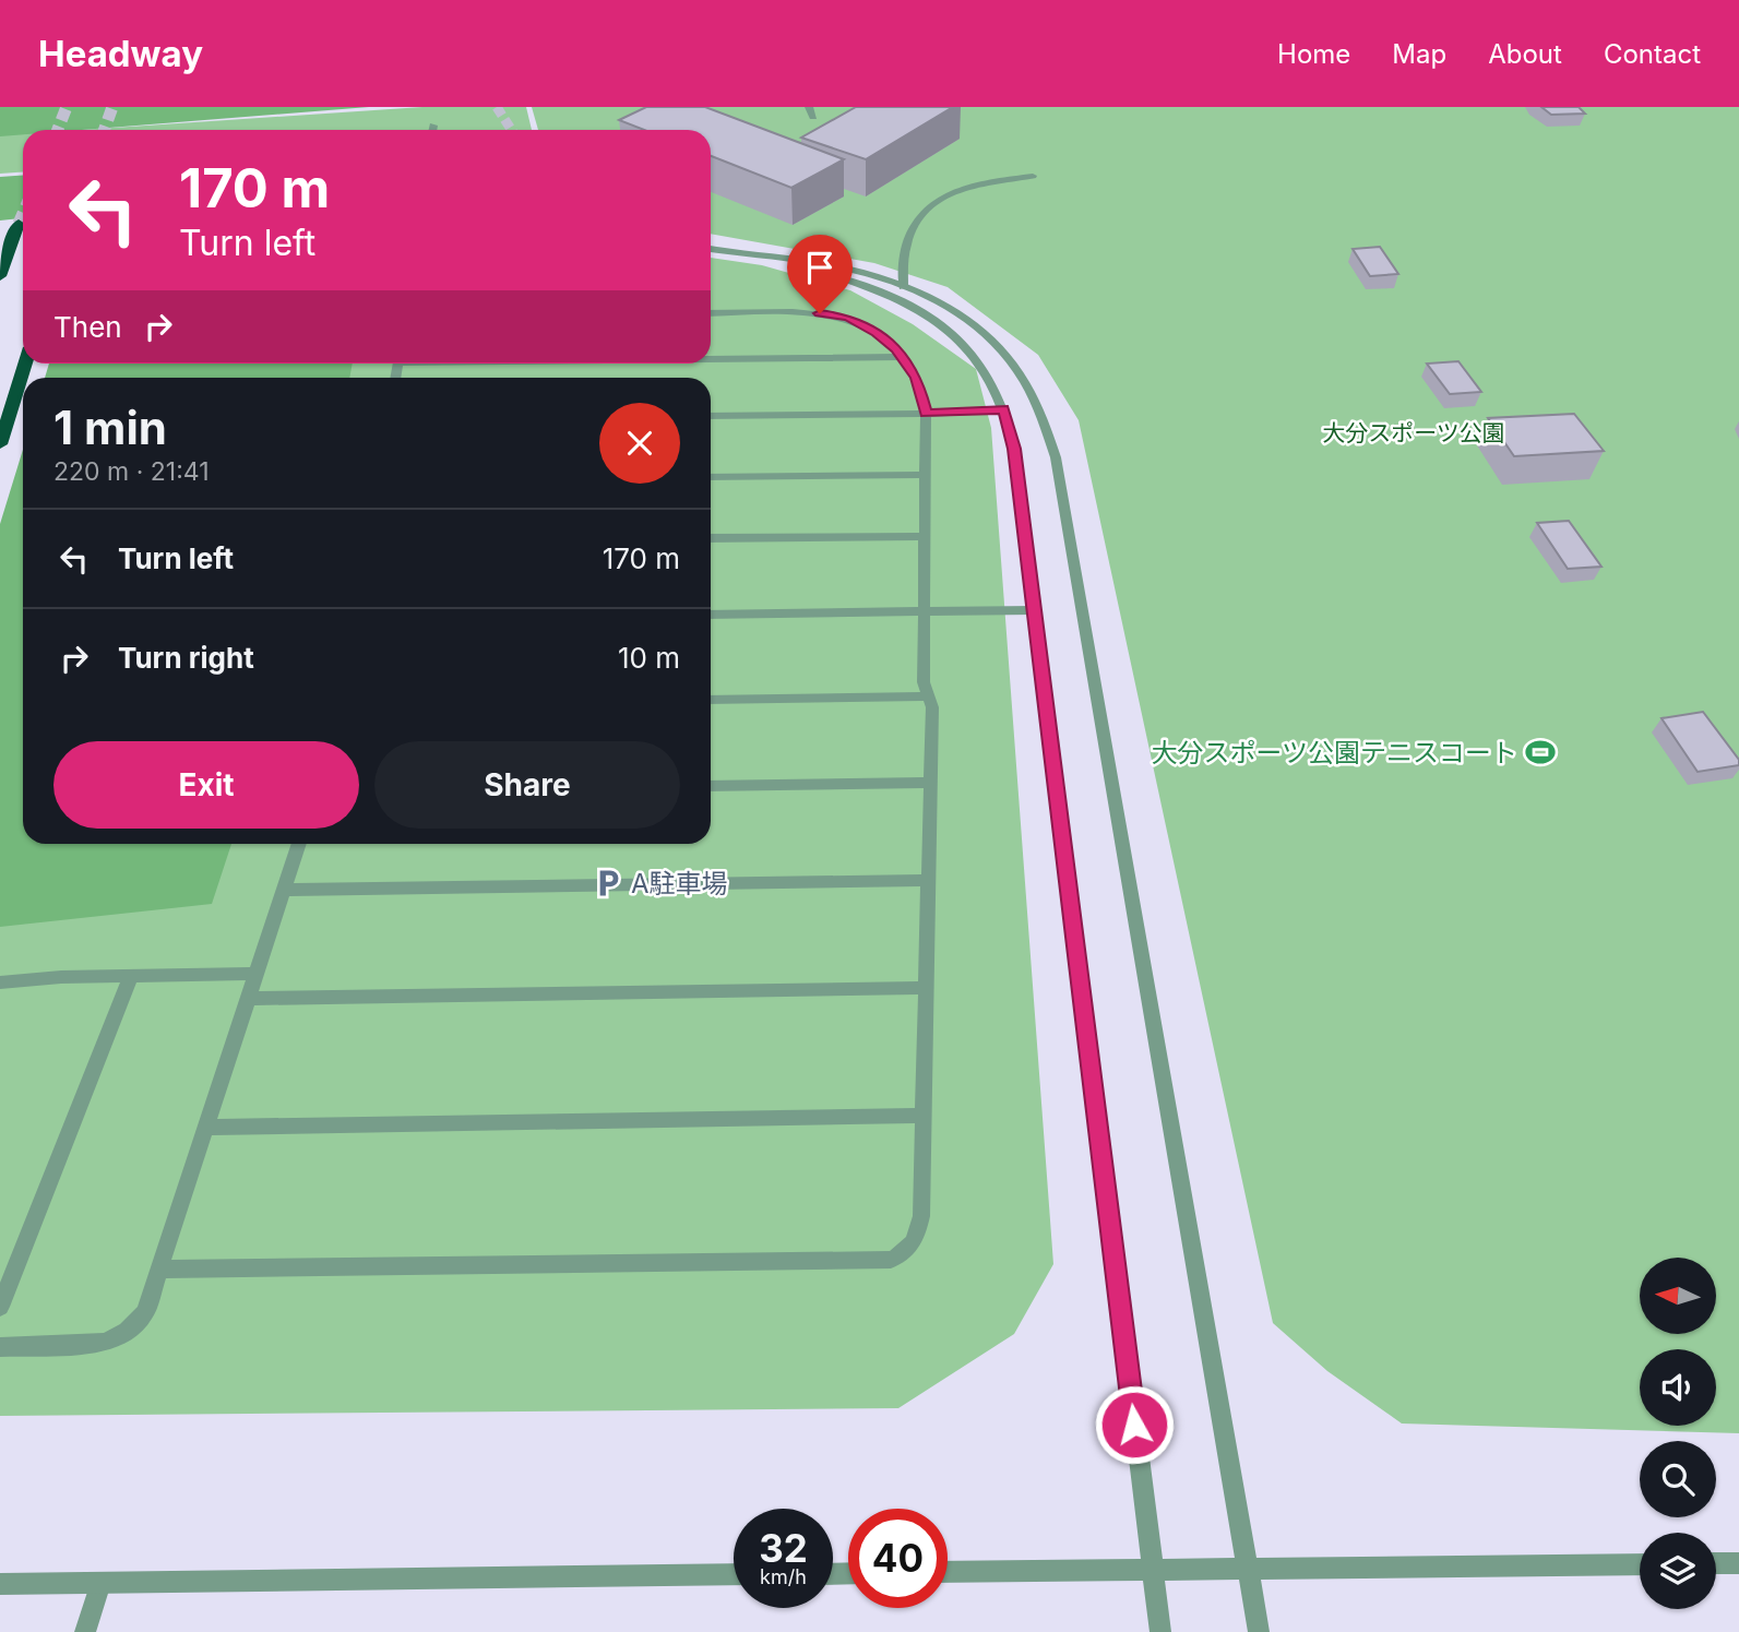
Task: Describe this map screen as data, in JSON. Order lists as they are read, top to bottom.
{
  "parks": ["大分スポーツ公園"],
  "places": {
    "sports": ["大分スポーツ公園テニスコート"],
    "parking": ["A駐車場"]
  },
  "north": "left",
  "page": {
    "header": "Headway",
    "nav": [
      "Home",
      "Map",
      "About",
      "Contact"
    ],
    "turn": ["170 m", "Turn left"],
    "then": "Then",
    "heading": ["1 min", "220 m · 21:41"],
    "list": [
      {
        "name": "Turn left",
        "value": "170 m"
      },
      {
        "name": "Turn right",
        "value": "10 m"
      }
    ],
    "buttons": ["Exit", "Share"],
    "speed": "32 km/h",
    "limit": "40"
  }
}
